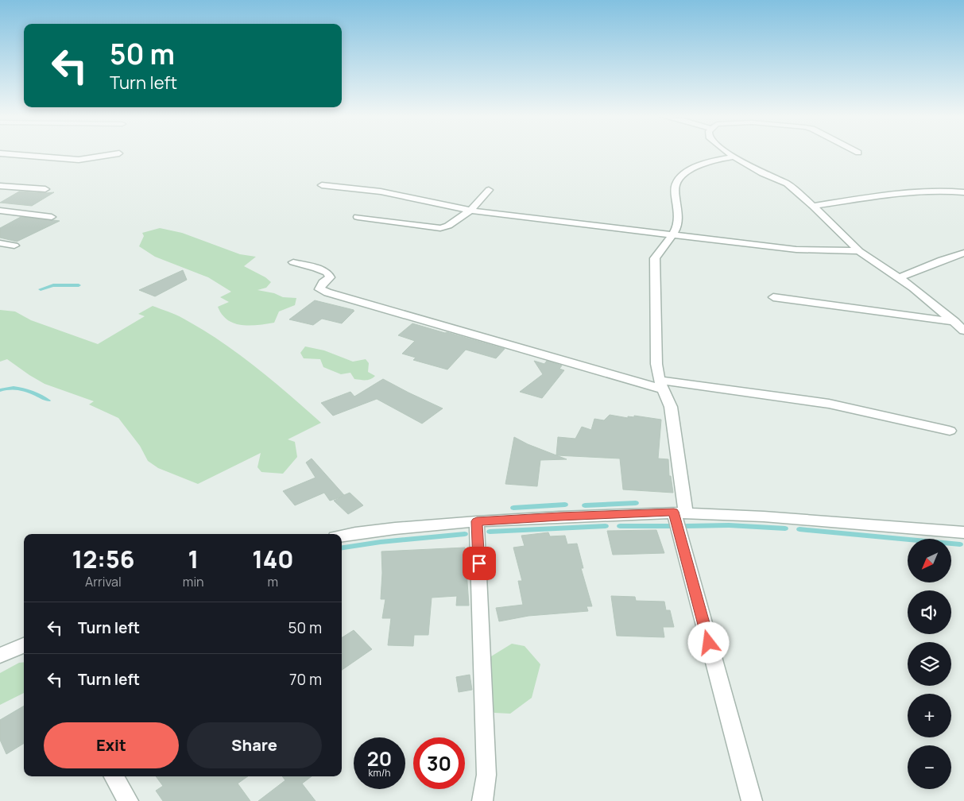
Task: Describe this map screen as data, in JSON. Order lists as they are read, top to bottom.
{
  "north": "bottom left",
  "page": {
    "turn": ["50 m", "Turn left"],
    "eta": [
      "12:56",
      "Arrival",
      "1",
      "min",
      "140",
      "m"
    ],
    "map_buttons": ["+", "−"],
    "list": [
      {
        "name": "Turn left",
        "value": "50 m"
      },
      {
        "name": "Turn left",
        "value": "70 m"
      }
    ],
    "buttons": ["Exit", "Share"],
    "speed": "20 km/h",
    "limit": "30"
  }
}
